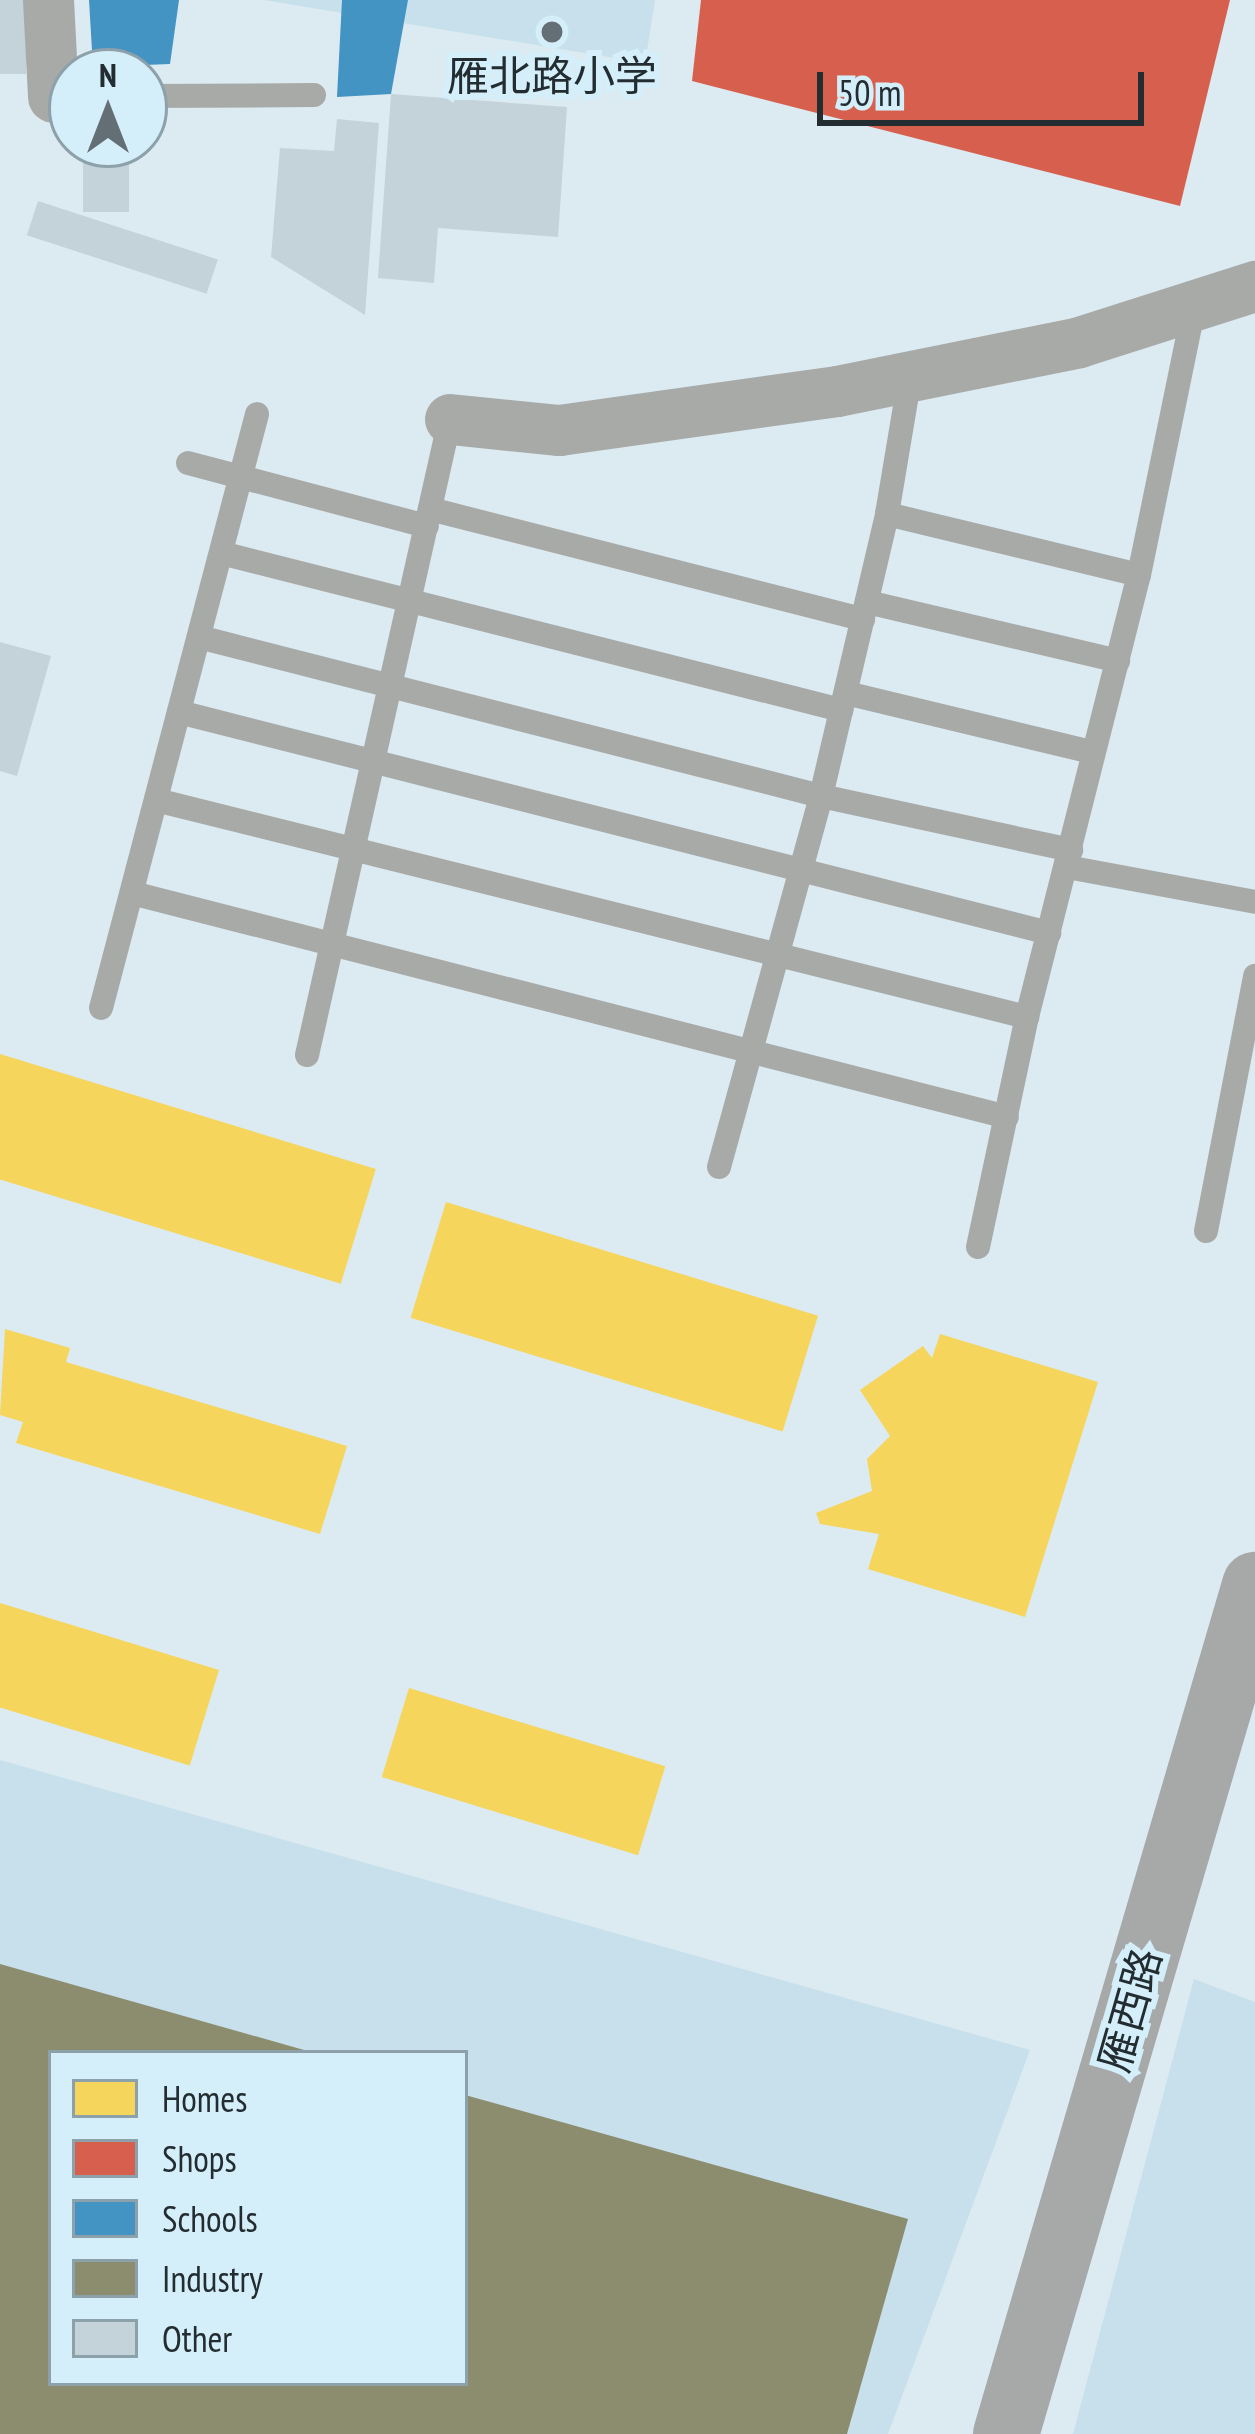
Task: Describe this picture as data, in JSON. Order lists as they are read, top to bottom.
{
  "streets": {
    "main road": ["雁西路"]
  },
  "places": ["雁北路小学"],
  "legend": [
    "Homes",
    "Shops",
    "Schools",
    "Industry",
    "Other"
  ],
  "scale_bar": "50 m",
  "north": "top"
}
